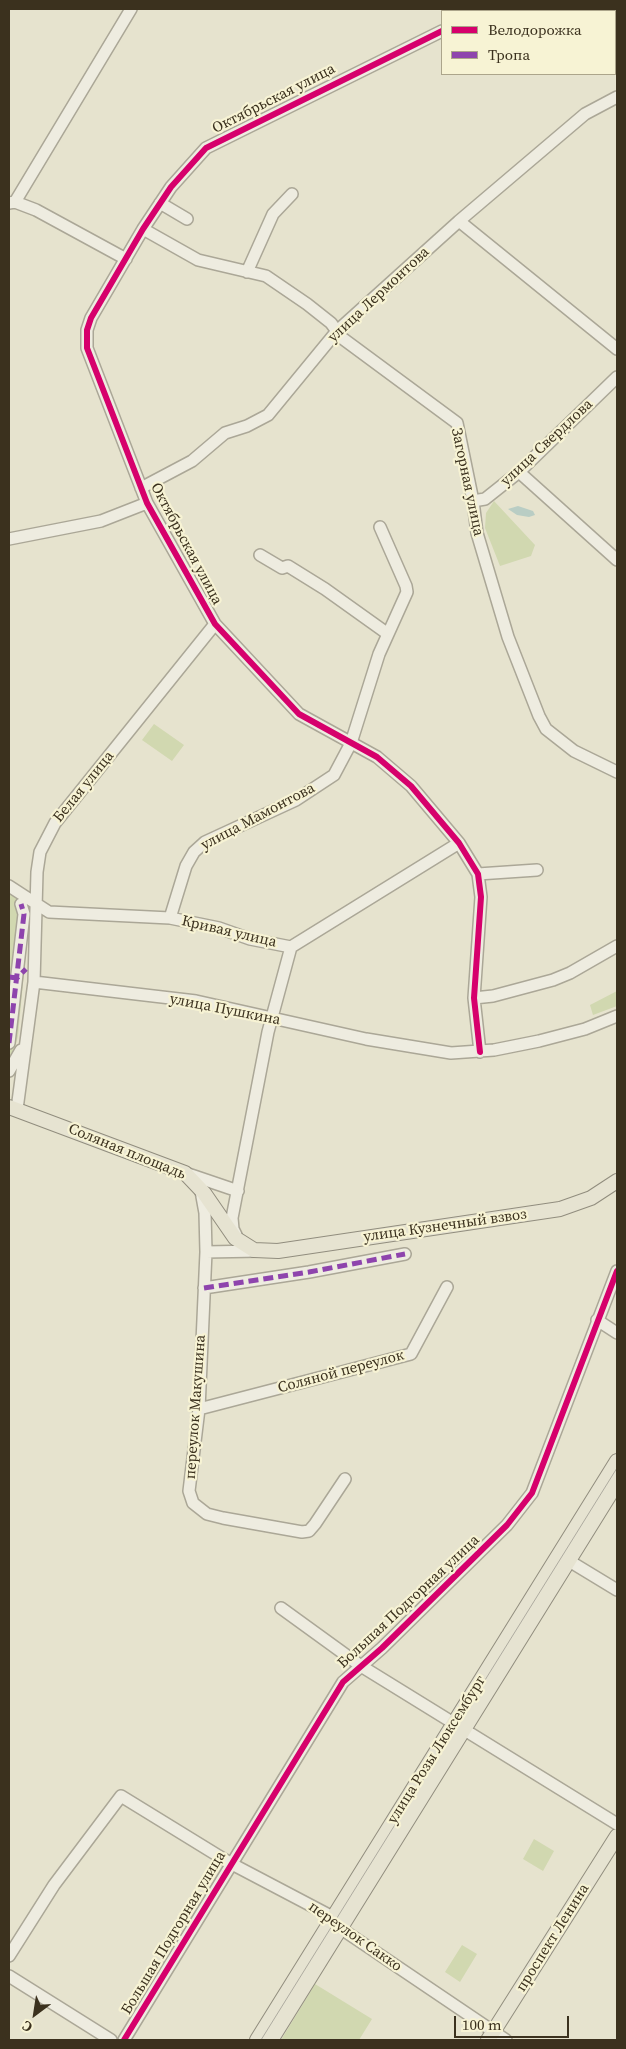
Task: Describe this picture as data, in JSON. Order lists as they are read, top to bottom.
{
  "streets": {
    "main road": [
      "Соляная площадь",
      "улица Кузнечный взвоз",
      "улица Розы Люксембург",
      "проспект Ленина"
    ],
    "street": [
      "Октябрьская улица",
      "улица Лермонтова",
      "улица Свердлова",
      "Загорная улица",
      "Белая улица",
      "улица Мамонтова",
      "Кривая улица",
      "улица Пушкина",
      "Соляной переулок",
      "переулок Макушина",
      "Большая Подгорная улица",
      "переулок Сакко"
    ]
  },
  "crossings": [
    ["Октябрьская улица", "улица Лермонтова"],
    ["Октябрьская улица", "Загорная улица"],
    ["Октябрьская улица", "Белая улица"],
    ["Октябрьская улица", "улица Мамонтова"],
    ["Октябрьская улица", "Кривая улица"],
    ["Октябрьская улица", "улица Пушкина"],
    ["улица Лермонтова", "Загорная улица"],
    ["улица Свердлова", "Загорная улица"],
    ["Белая улица", "Кривая улица"],
    ["Белая улица", "улица Пушкина"],
    ["улица Мамонтова", "Кривая улица"],
    ["Соляная площадь", "улица Кузнечный взвоз"],
    ["Соляная площадь", "переулок Макушина"],
    ["Соляной переулок", "переулок Макушина"],
    ["Большая Подгорная улица", "переулок Сакко"],
    ["улица Розы Люксембург", "переулок Сакко"],
    ["переулок Сакко", "проспект Ленина"]
  ],
  "legend": ["Велодорожка", "Тропа"],
  "scale_bar": "100 m",
  "north": "bottom left"
}
